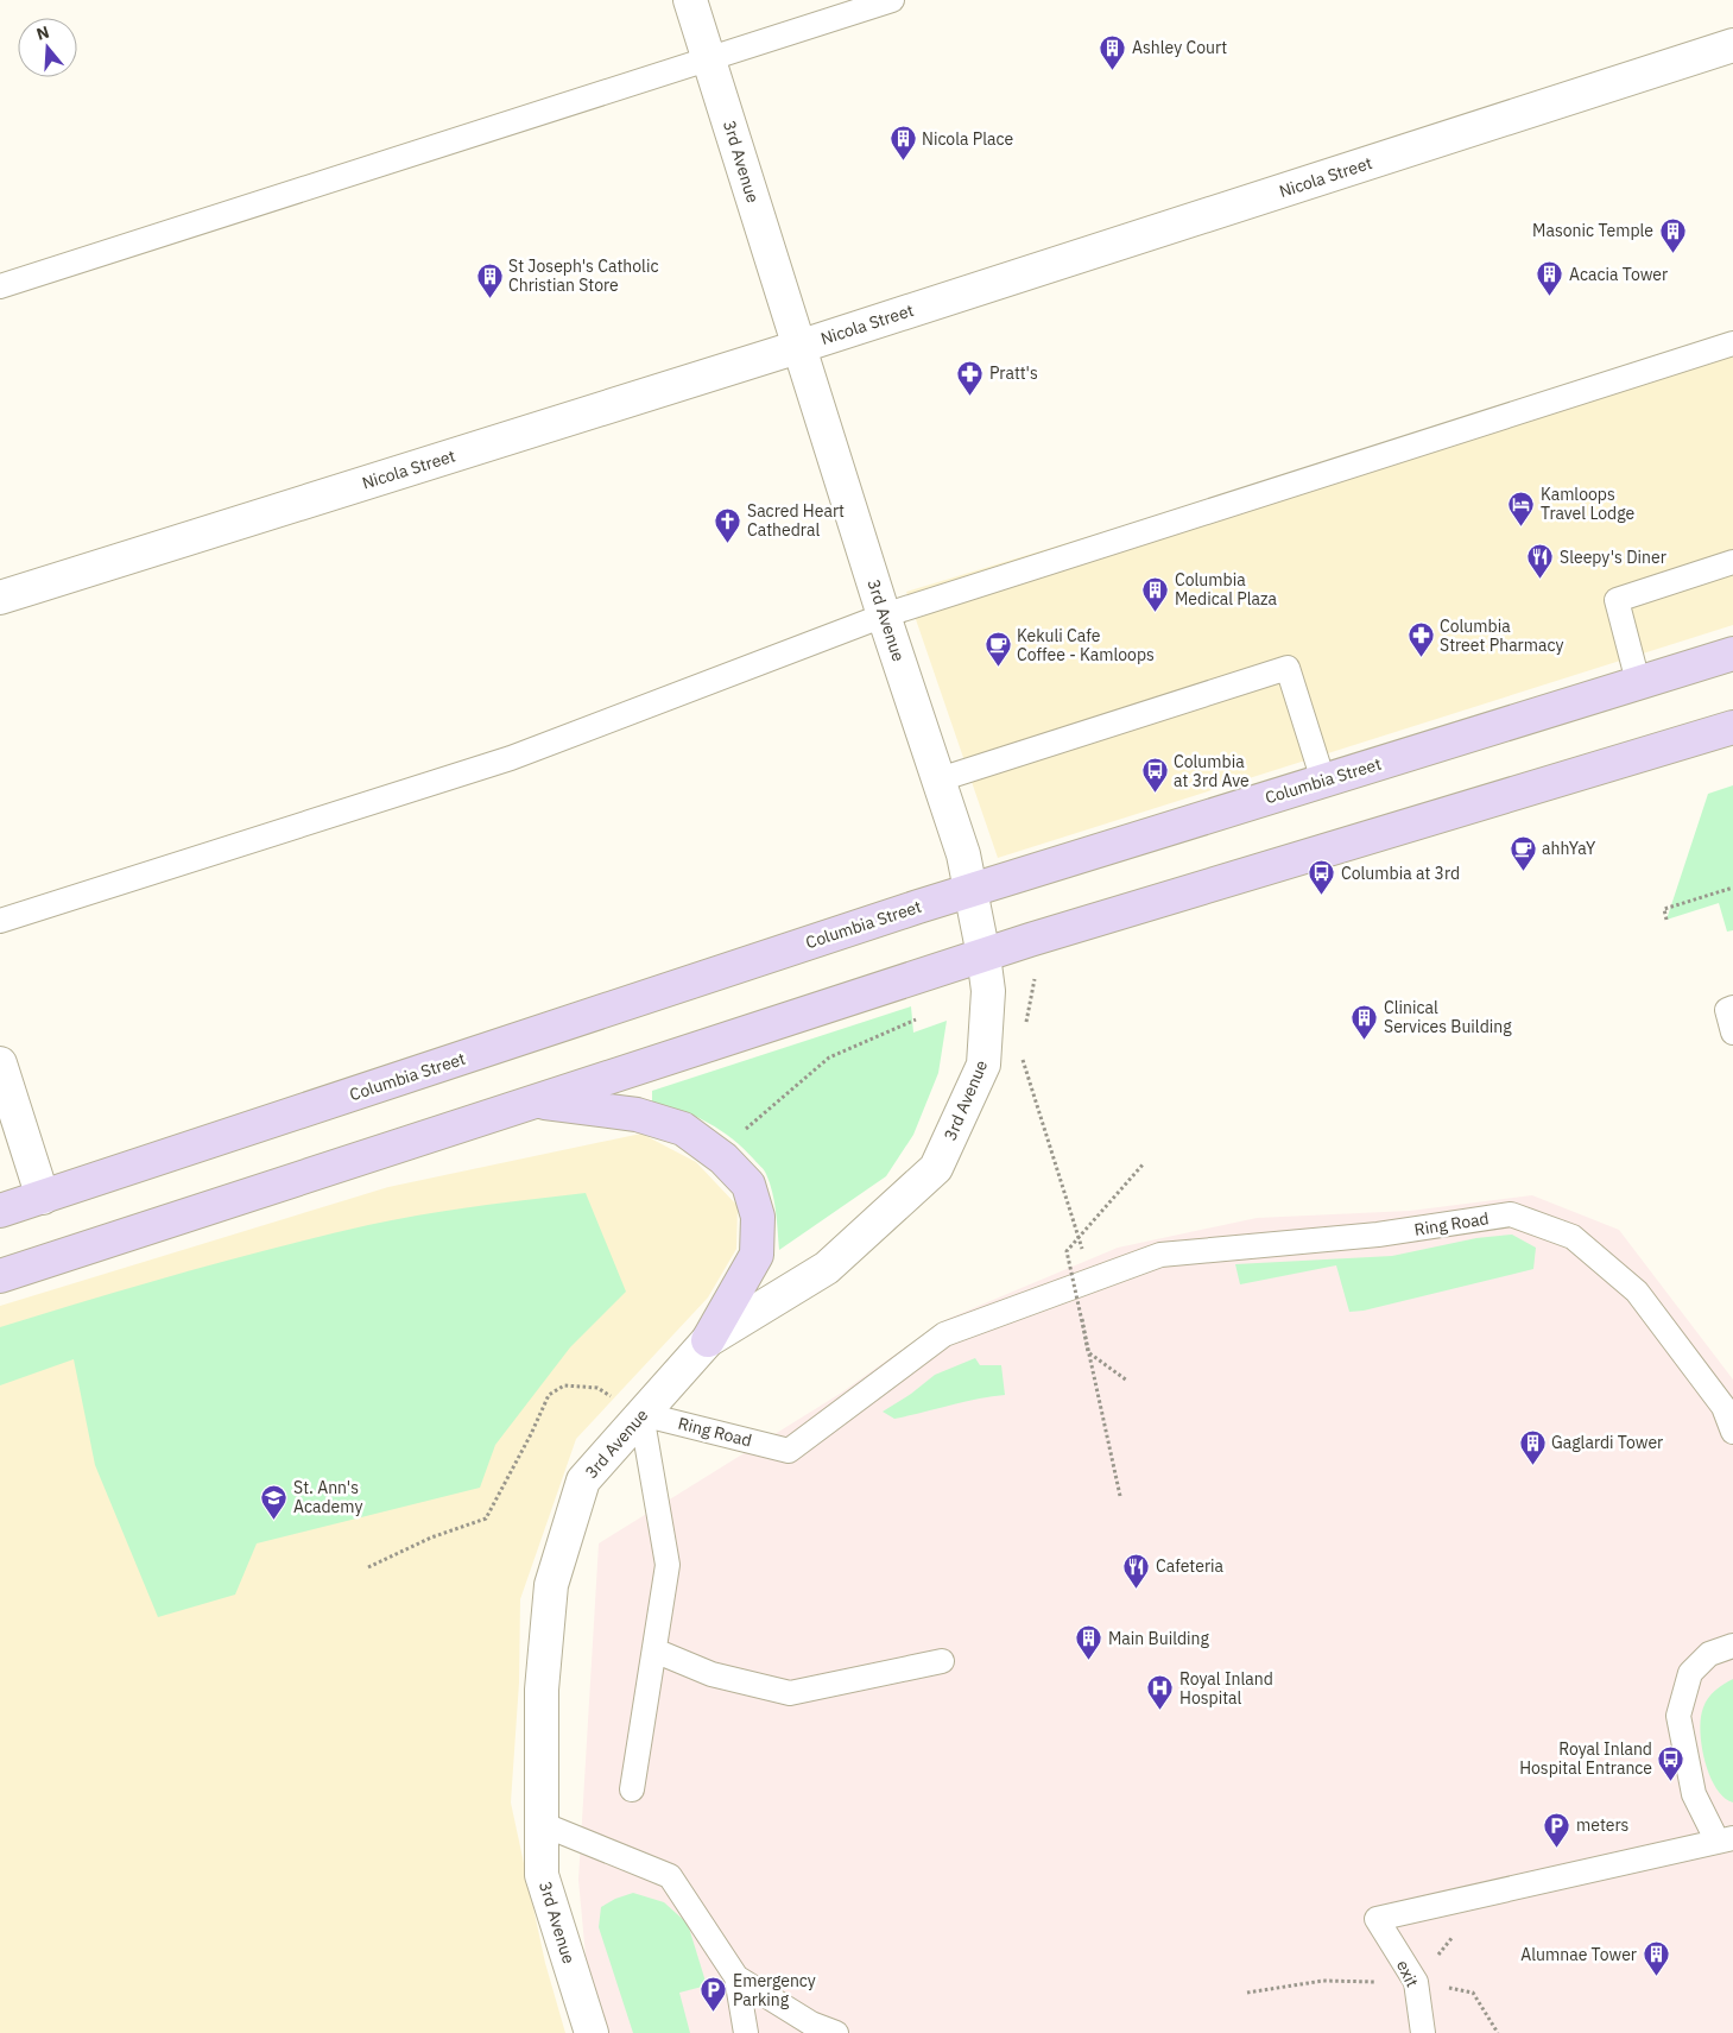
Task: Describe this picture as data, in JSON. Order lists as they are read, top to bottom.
{
  "streets": {
    "main road": ["Columbia Street"],
    "street": ["3rd Avenue", "Nicola Street"],
    "lane": ["Ring Road", "exit"]
  },
  "crossings": [
    ["3rd Avenue", "Nicola Street"],
    ["3rd Avenue", "Columbia Street"],
    ["3rd Avenue", "Ring Road"]
  ],
  "places": {
    "building": [
      "Ashley Court",
      "Nicola Place",
      "Masonic Temple",
      "Acacia Tower",
      "St Joseph's Catholic Christian Store",
      "Columbia Medical Plaza",
      "Clinical Services Building",
      "Gaglardi Tower",
      "Main Building",
      "Alumnae Tower"
    ],
    "pharmacy": ["Pratt's", "Columbia Street Pharmacy"],
    "hotel": ["Kamloops Travel Lodge"],
    "church": ["Sacred Heart Cathedral"],
    "restaurant": ["Sleepy's Diner", "Cafeteria"],
    "cafe": ["Kekuli Cafe Coffee - Kamloops", "ahhYaY"],
    "bus stop": ["Columbia at 3rd Ave", "Columbia at 3rd", "Royal Inland Hospital Entrance"],
    "school or university": ["St. Ann's Academy"],
    "hospital": ["Royal Inland Hospital"],
    "parking": ["meters", "Emergency Parking"]
  },
  "north": "top"
}
